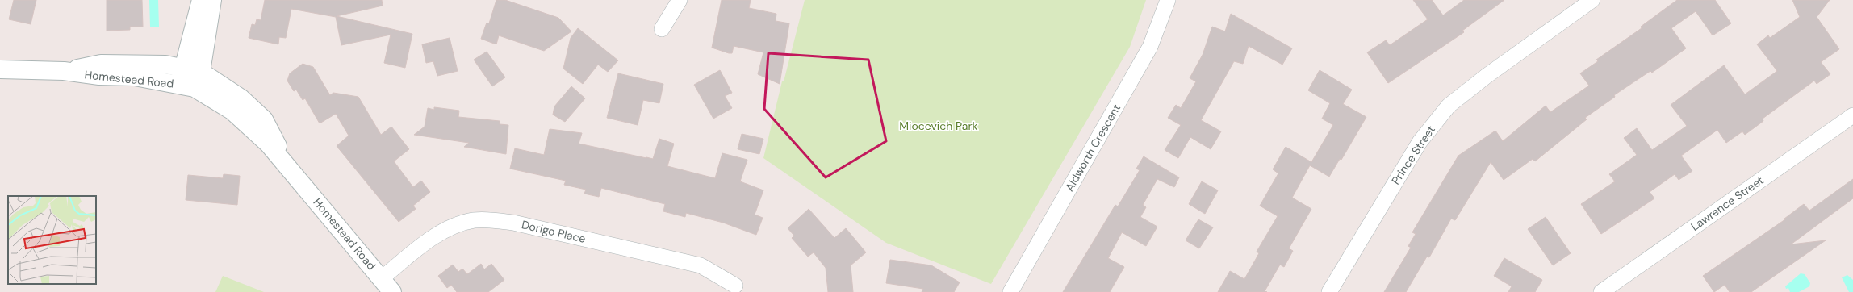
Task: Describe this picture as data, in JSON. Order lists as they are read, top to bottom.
{
  "streets": {
    "street": [
      "Homestead Road",
      "Aldworth Crescent",
      "Prince Street",
      "Lawrence Street",
      "Dorigo Place"
    ]
  },
  "crossings": [
    ["Homestead Road", "Dorigo Place"]
  ],
  "parks": ["Miocevich Park"]
}
